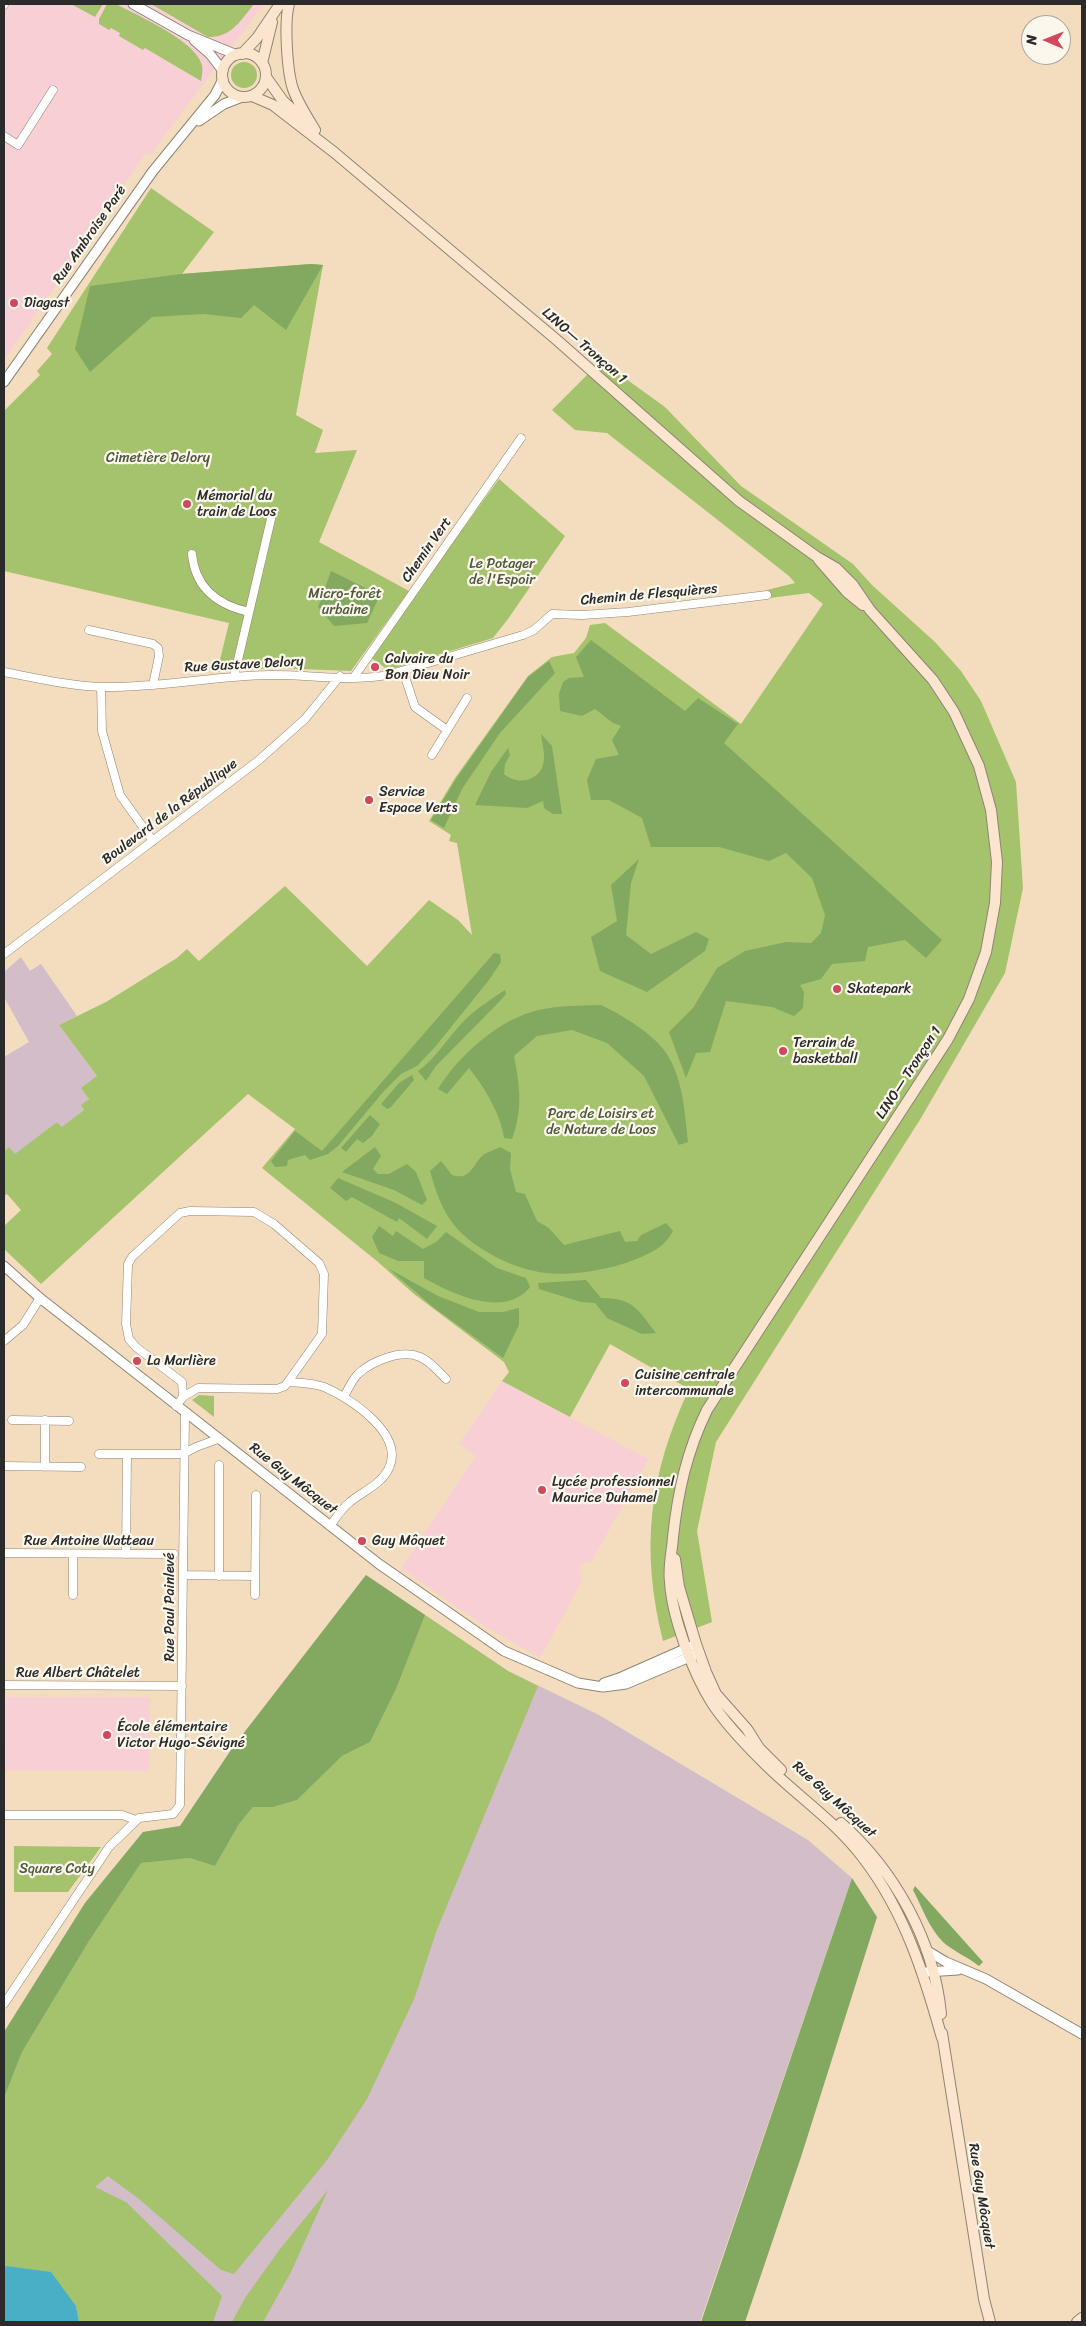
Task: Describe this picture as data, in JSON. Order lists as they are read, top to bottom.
{
  "streets": {
    "main road": ["LINO— Tronçon 1", "Rue Guy Môcquet"],
    "street": [
      "Rue Ambroise Paré",
      "Chemin Vert",
      "Chemin de Flesquières",
      "Rue Gustave Delory",
      "Boulevard de la République",
      "Rue Antoine Watteau",
      "Rue Paul Painlevé",
      "Rue Albert Châtelet"
    ]
  },
  "crossings": [
    ["LINO— Tronçon 1", "Rue Guy Môcquet"],
    ["Chemin Vert", "Rue Gustave Delory"],
    ["Chemin de Flesquières", "Rue Gustave Delory"],
    ["Rue Gustave Delory", "Boulevard de la République"],
    ["Rue Guy Môcquet", "Rue Paul Painlevé"],
    ["Rue Paul Painlevé", "Rue Albert Châtelet"]
  ],
  "parks": [
    "Cimetière Delory",
    "Le Potager de l'Espoir",
    "Micro-forêt urbaine",
    "Parc de Loisirs et de Nature de Loos",
    "Square Coty"
  ],
  "places": [
    "Diagast",
    "Mémorial du train de Loos",
    "Calvaire du Bon Dieu Noir",
    "Service Espace Verts",
    "Skatepark",
    "Terrain de basketball",
    "La Marlière",
    "Cuisine centrale intercommunale",
    "Lycée professionnel Maurice Duhamel",
    "Guy Môquet",
    "École élémentaire Victor Hugo-Sévigné"
  ],
  "north": "left"
}
